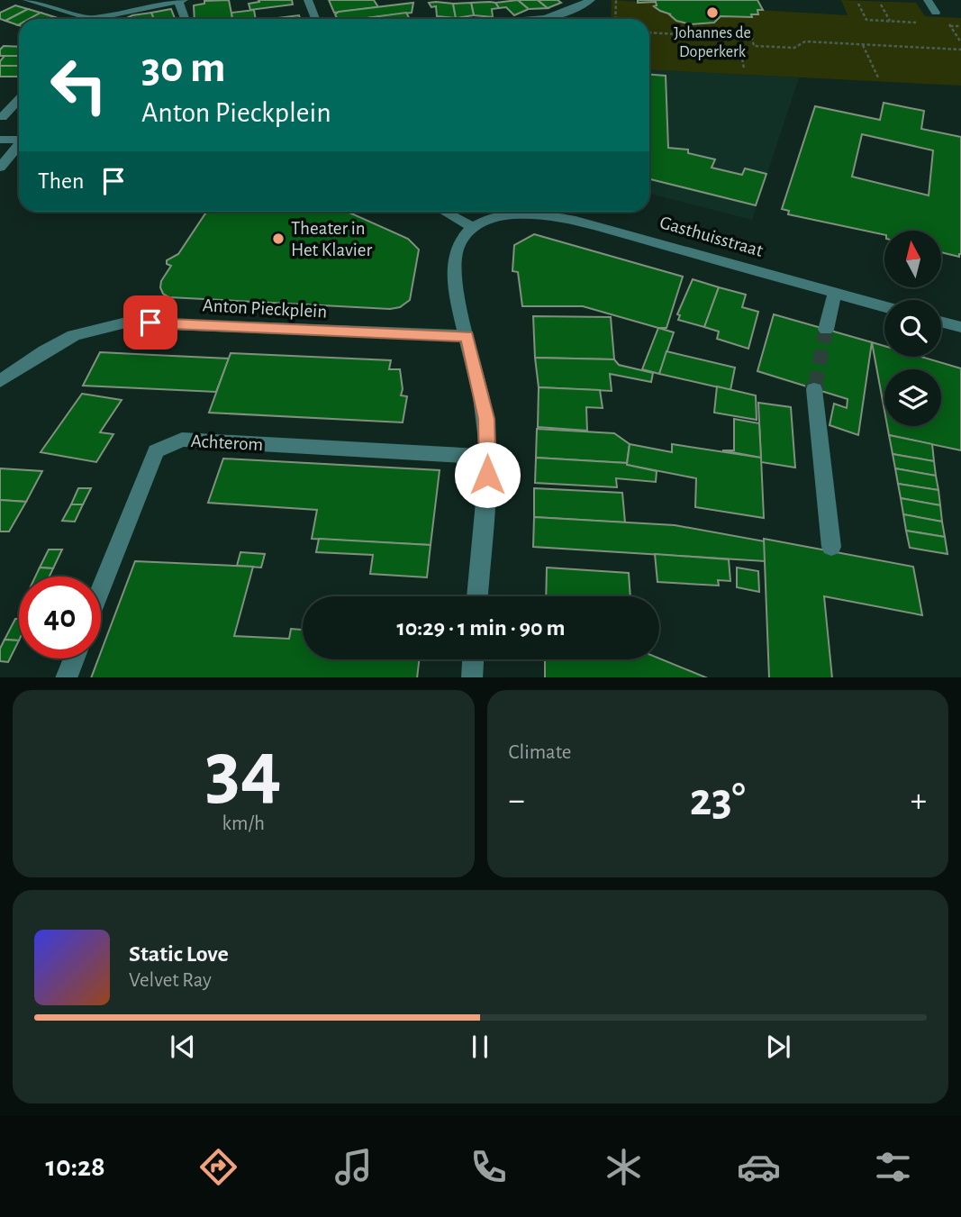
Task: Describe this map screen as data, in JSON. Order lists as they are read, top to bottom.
{
  "streets": {
    "street": ["Gasthuisstraat", "Anton Pieckplein", "Achterom"]
  },
  "places": ["Johannes de Doperkerk", "Theater in Het Klavier"],
  "north": "top",
  "page": {
    "turn": ["30 m", "Anton Pieckplein"],
    "then": "Then",
    "limit": "40",
    "trip": "10:29 · 1 min · 90 m",
    "tile": [
      ["34", "km/h"],
      "Climate"
    ],
    "heat": ["−", "23°", "+"],
    "song": ["Static Love", "Velvet Ray"],
    "tabs": "10:28"
  }
}
